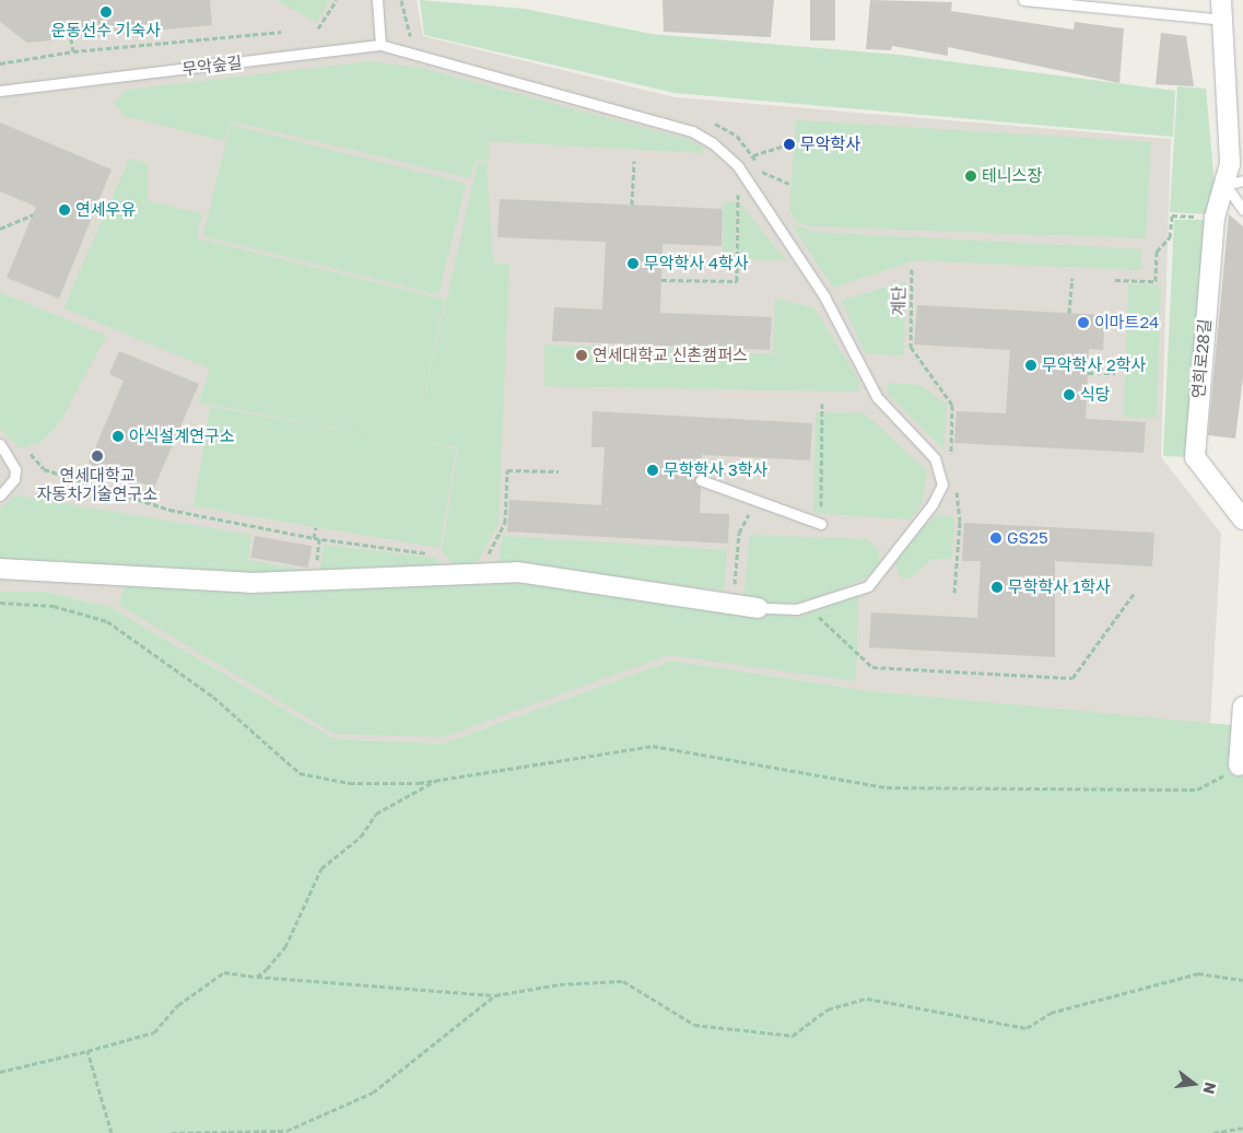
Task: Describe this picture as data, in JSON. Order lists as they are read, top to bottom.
{
  "streets": {
    "street": ["연희로28길"],
    "lane": ["무악숲길"],
    "path": ["계단"]
  },
  "places": [
    "운동선수 기숙사",
    "무악학사",
    "테니스장",
    "연세우유",
    "무악학사 4학사",
    "이마트24",
    "연세대학교 신촌캠퍼스",
    "무악학사 2학사",
    "식당",
    "아식설계연구소",
    "연세대학교 자동차기술연구소",
    "무학학사 3학사",
    "GS25",
    "무학학사 1학사"
  ],
  "north": "right"
}
